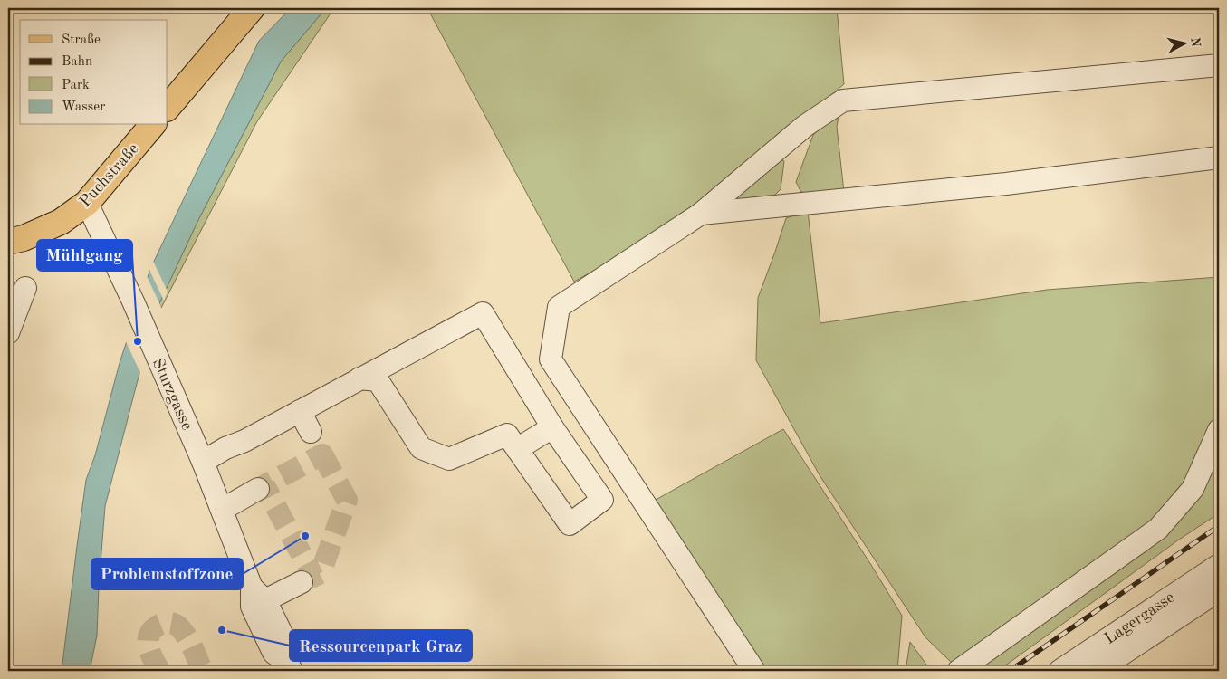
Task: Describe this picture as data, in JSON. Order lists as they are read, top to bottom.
{
  "streets": {
    "main road": ["Puchstraße"],
    "street": ["Sturzgasse", "Lagergasse"]
  },
  "crossings": [
    ["Puchstraße", "Sturzgasse"]
  ],
  "places": ["Mühlgang", "Problemstoffzone", "Ressourcenpark Graz"],
  "legend": [
    "Straße",
    "Bahn",
    "Park",
    "Wasser"
  ],
  "north": "right"
}
